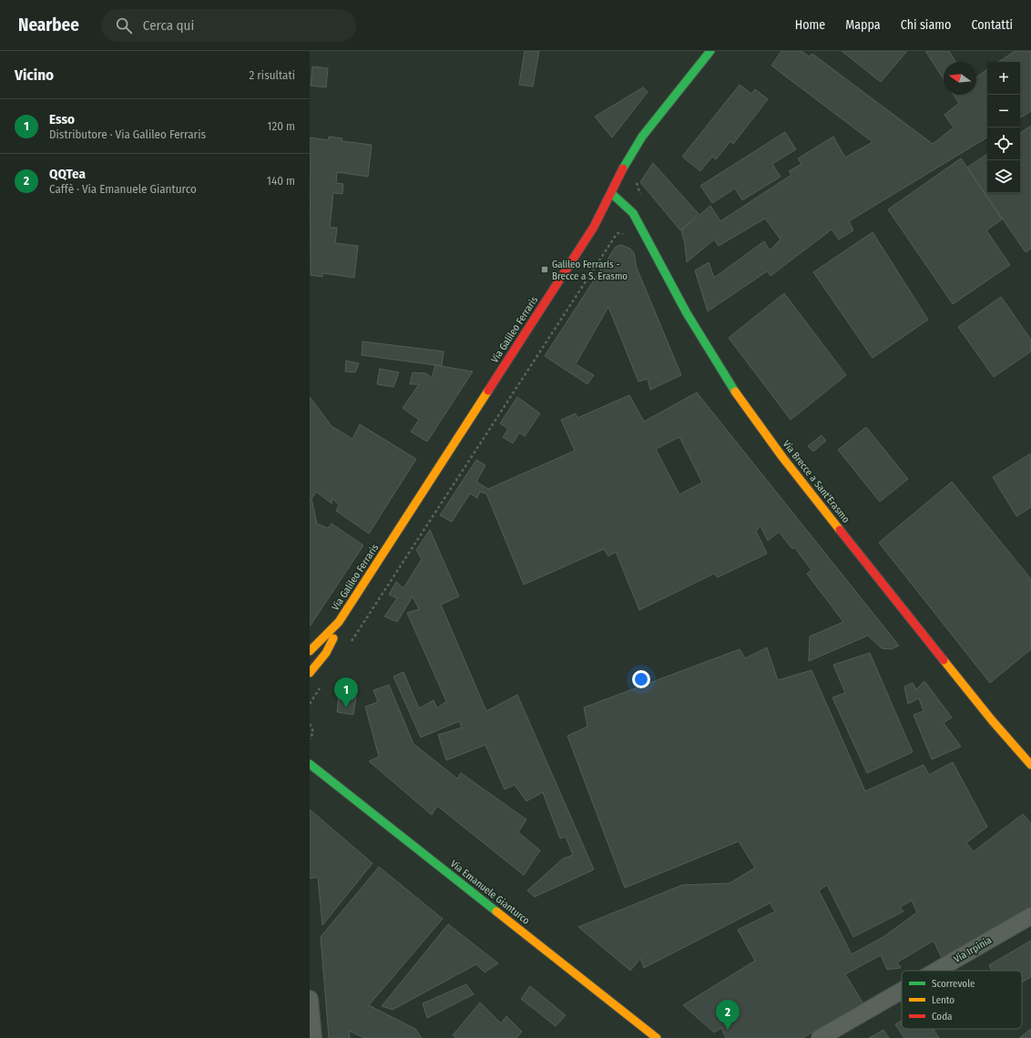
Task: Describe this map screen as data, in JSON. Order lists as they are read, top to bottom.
{
  "streets": {
    "main road": ["Via Galileo Ferraris", "Via Brecce a Sant'Erasmo", "Via Emanuele Gianturco"],
    "street": ["Via Irpinia"]
  },
  "crossings": [
    ["Via Galileo Ferraris", "Via Brecce a Sant'Erasmo"]
  ],
  "places": {
    "transit": ["Galileo Ferraris - Brecce a S. Erasmo"]
  },
  "legend": ["Scorrevole", "Lento", "Coda"],
  "north": "left",
  "page": {
    "header": "Nearbee",
    "search": "Cerca qui",
    "nav": [
      "Home",
      "Mappa",
      "Chi siamo",
      "Contatti"
    ],
    "heading": ["Vicino", "2 risultati"],
    "map_buttons": ["+", "−"],
    "list": [
      {
        "mark": "1",
        "name": "Esso",
        "note": "Distributore · Via Galileo Ferraris",
        "value": "120 m"
      },
      {
        "mark": "2",
        "name": "QQTea",
        "note": "Caffè · Via Emanuele Gianturco",
        "value": "140 m"
      }
    ],
    "pins": ["1", "2"]
  }
}
